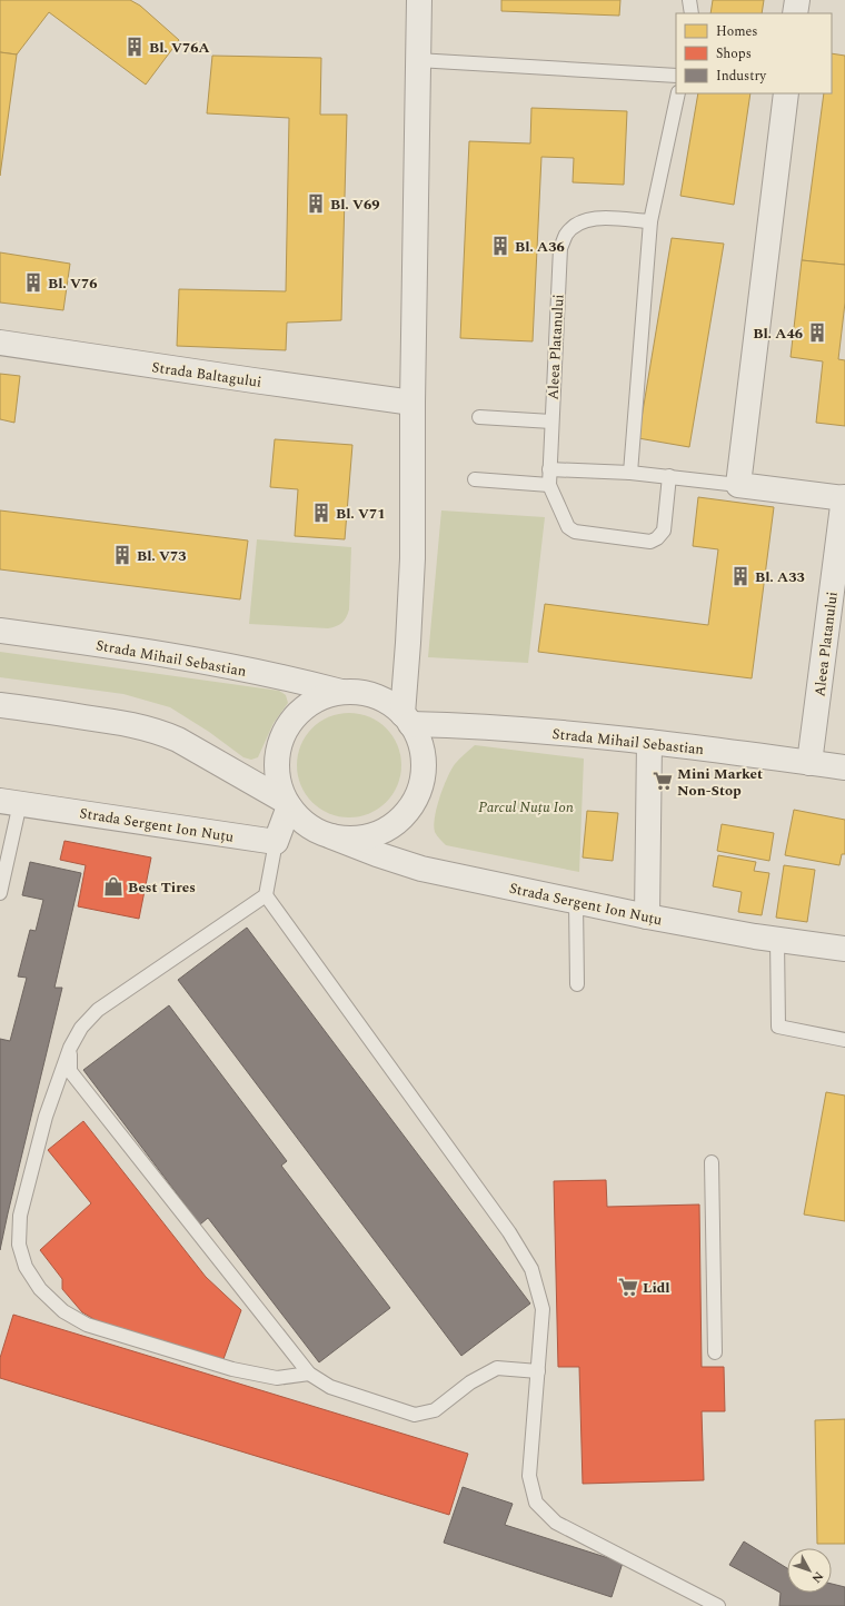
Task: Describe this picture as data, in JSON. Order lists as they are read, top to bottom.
{
  "streets": {
    "street": [
      "Aleea Platanului",
      "Strada Baltagului",
      "Strada Mihail Sebastian",
      "Strada Sergent Ion Nuțu"
    ]
  },
  "crossings": [
    ["Aleea Platanului", "Strada Mihail Sebastian"],
    ["Strada Mihail Sebastian", "Strada Sergent Ion Nuțu"]
  ],
  "parks": ["Parcul Nuțu Ion"],
  "places": {
    "building": [
      "Bl. V76A",
      "Bl. V69",
      "Bl. A36",
      "Bl. V76",
      "Bl. A46",
      "Bl. V71",
      "Bl. V73",
      "Bl. A33"
    ],
    "supermarket": ["Mini Market Non-Stop", "Lidl"],
    "shop": ["Best Tires"]
  },
  "legend": ["Homes", "Shops", "Industry"],
  "north": "bottom right"
}
